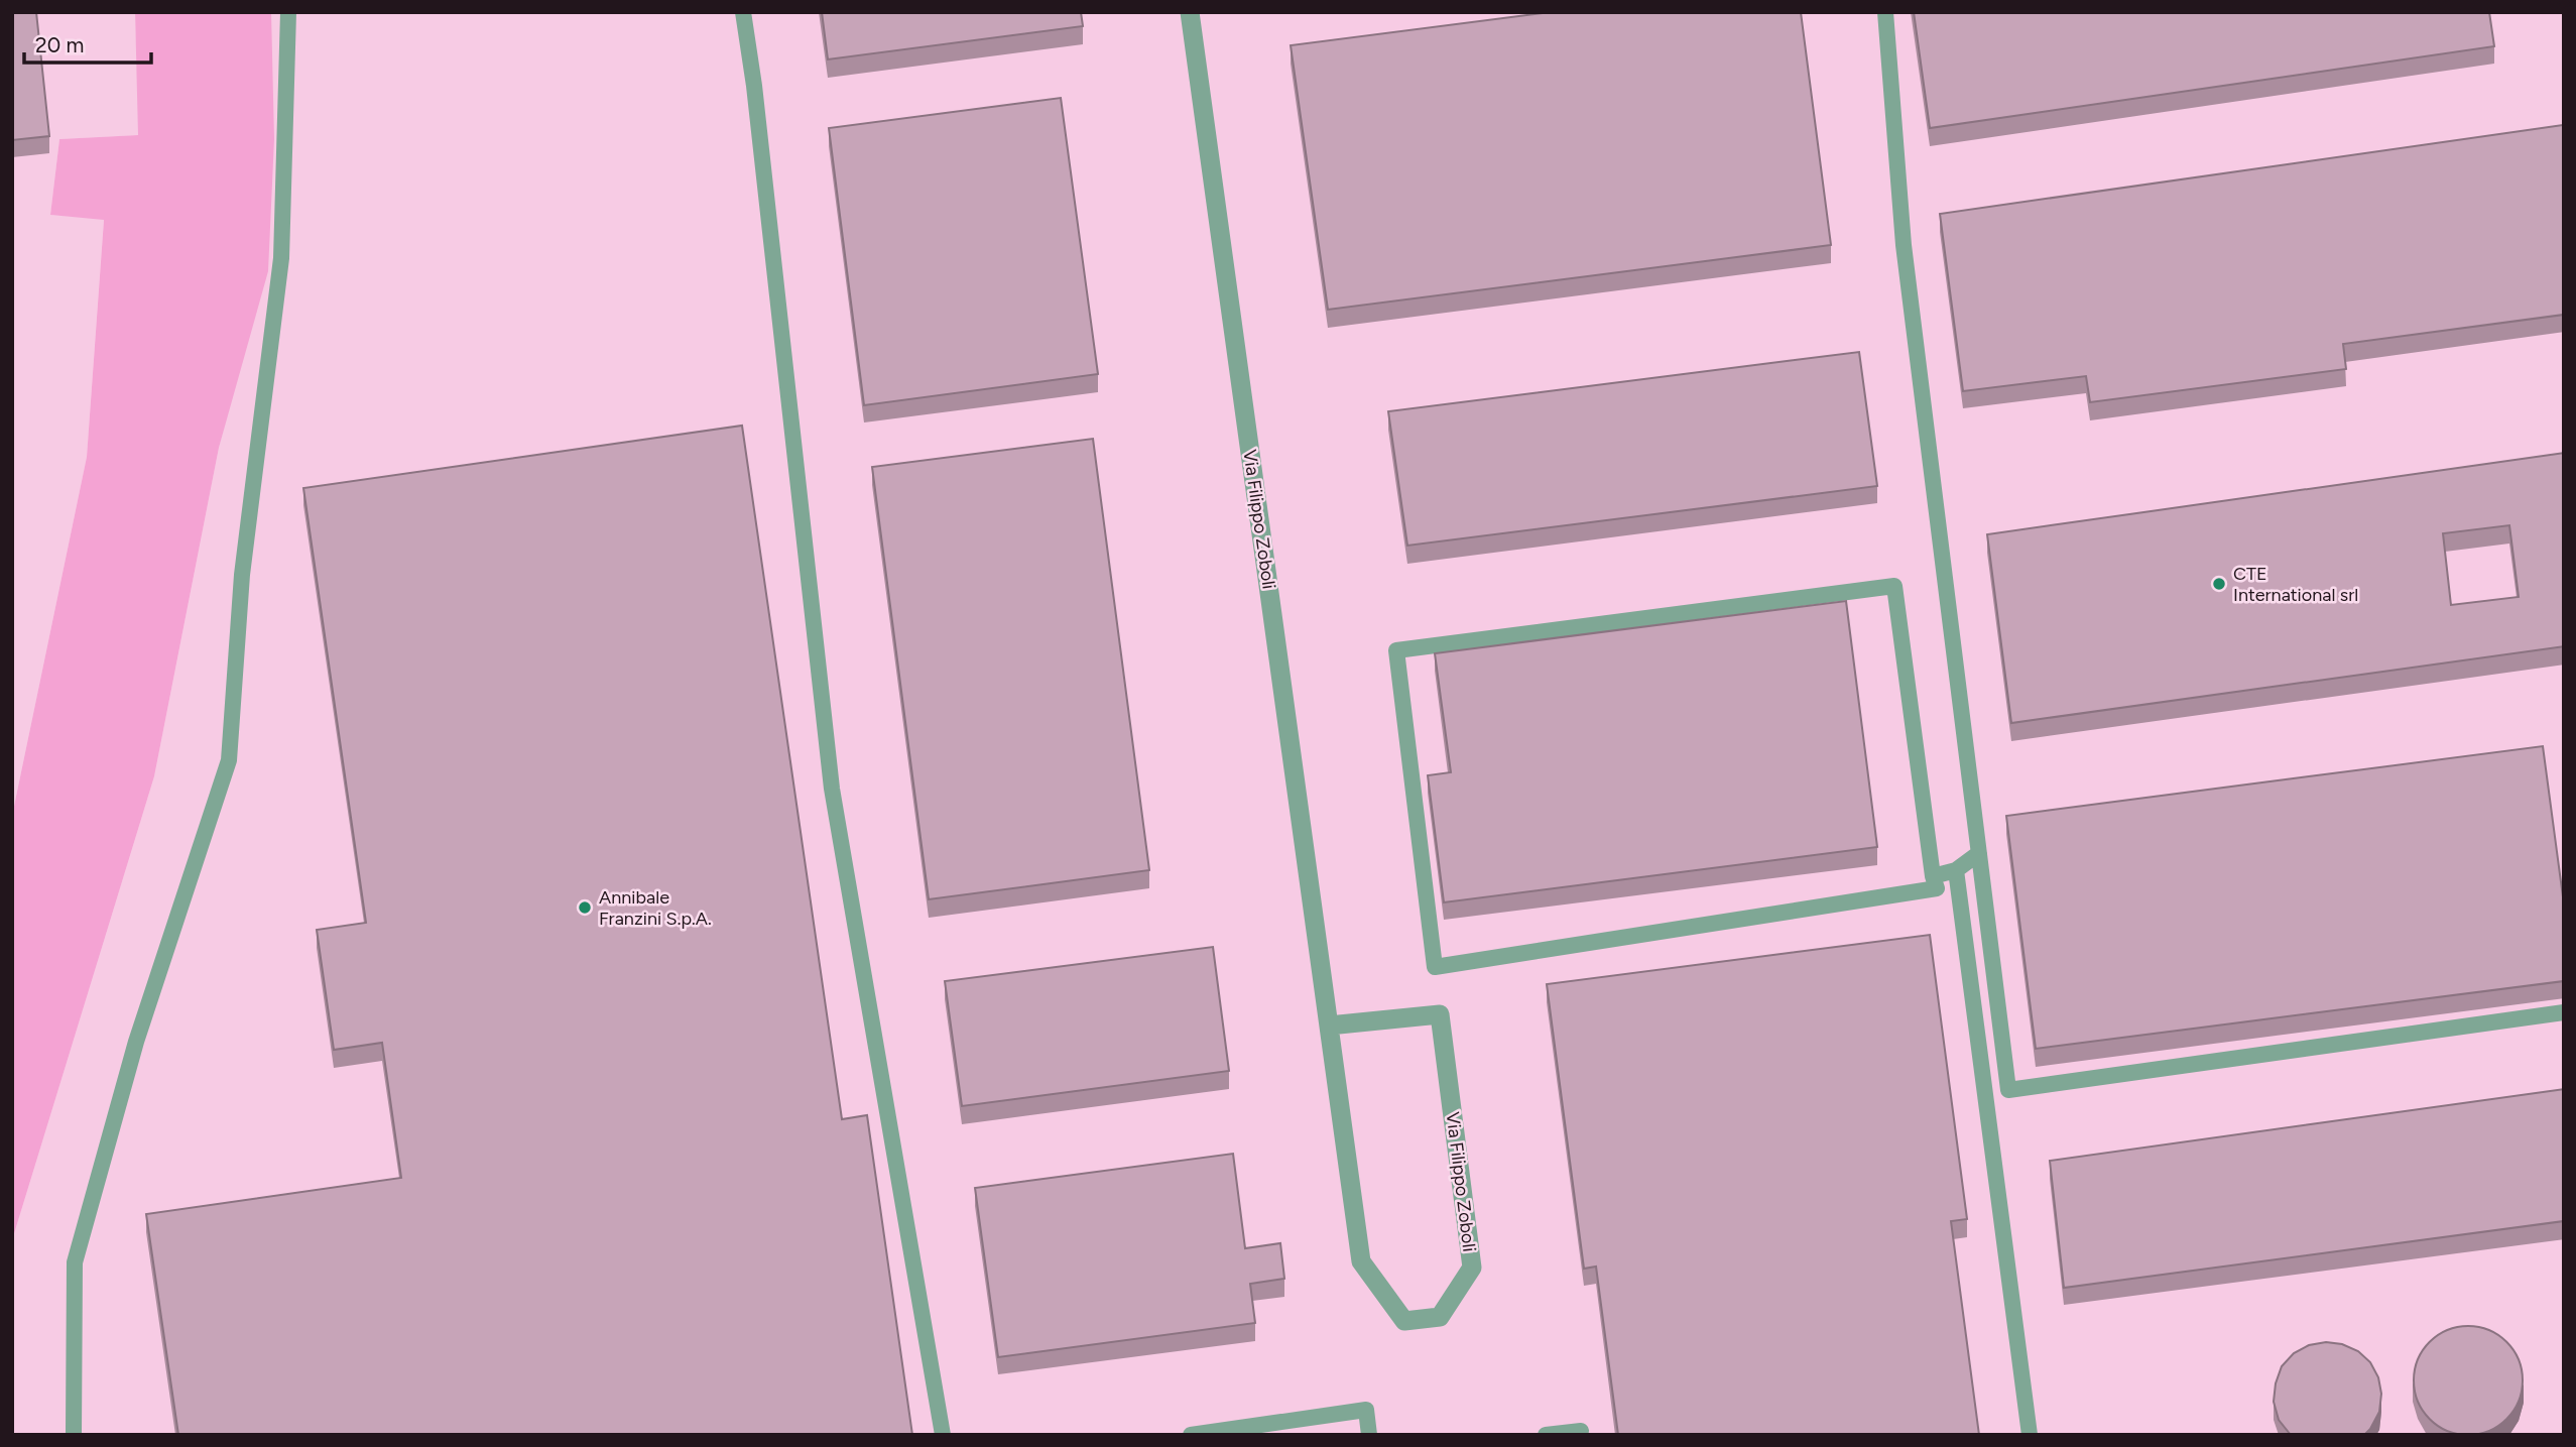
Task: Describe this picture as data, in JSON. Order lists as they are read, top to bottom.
{
  "streets": {
    "street": ["Via Filippo Zoboli"]
  },
  "places": ["CTE International srl", "Annibale Franzini S.p.A."],
  "scale_bar": "20 m"
}
